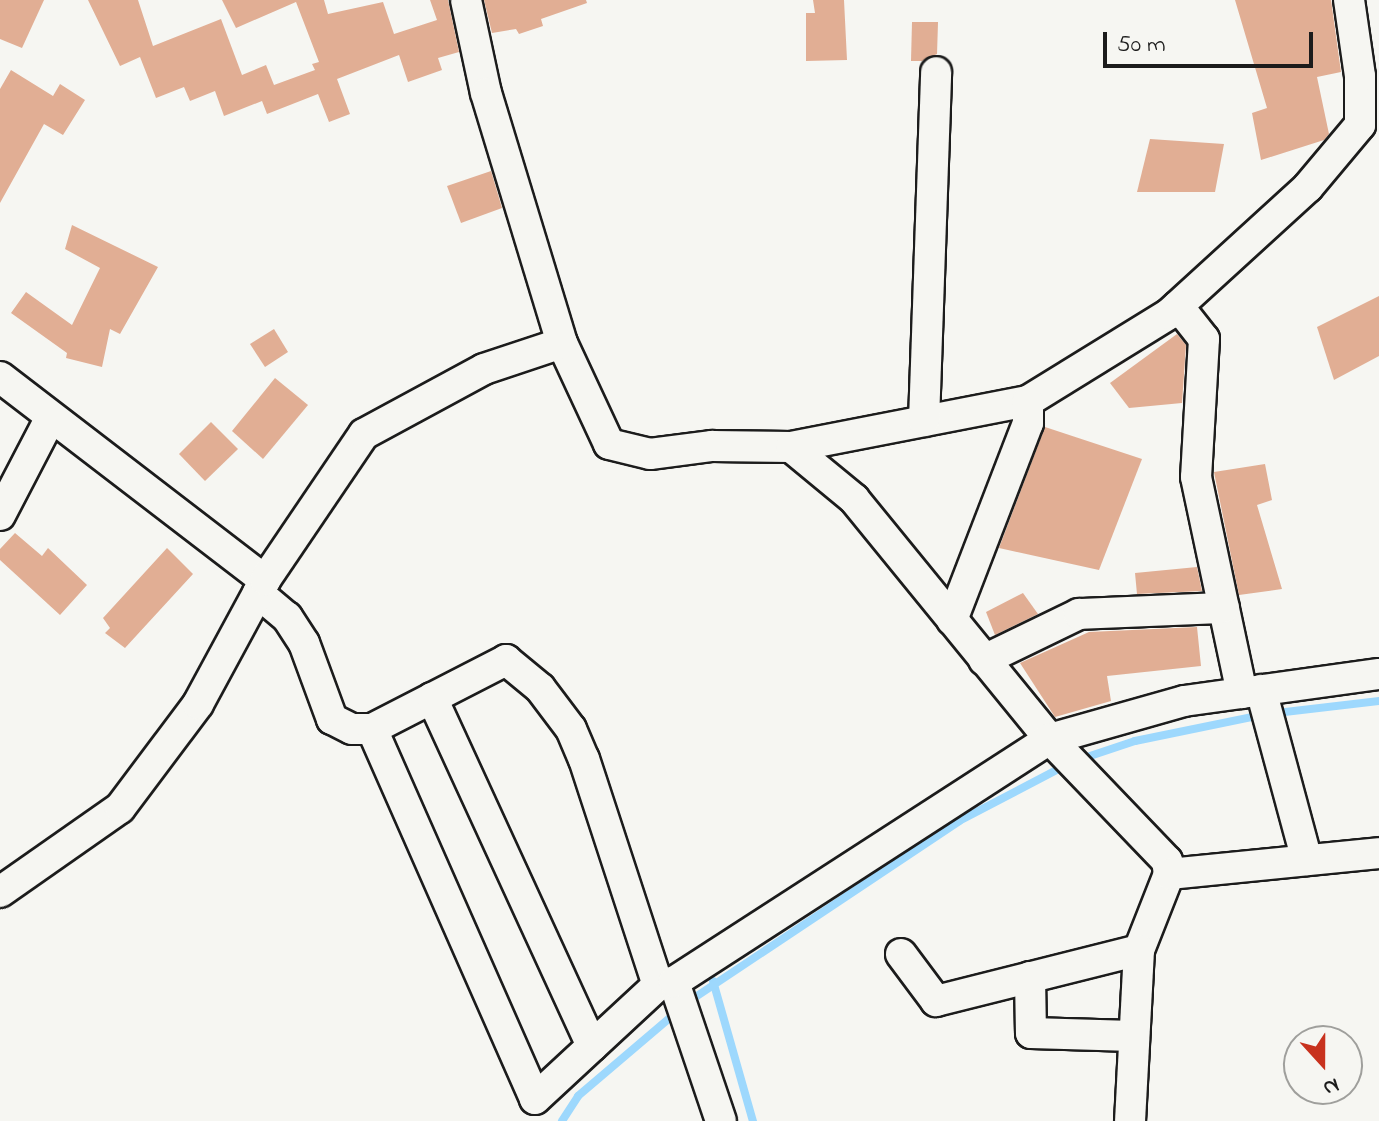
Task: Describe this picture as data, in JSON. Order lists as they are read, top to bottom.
{
  "scale_bar": "50 m",
  "north": "bottom"
}
